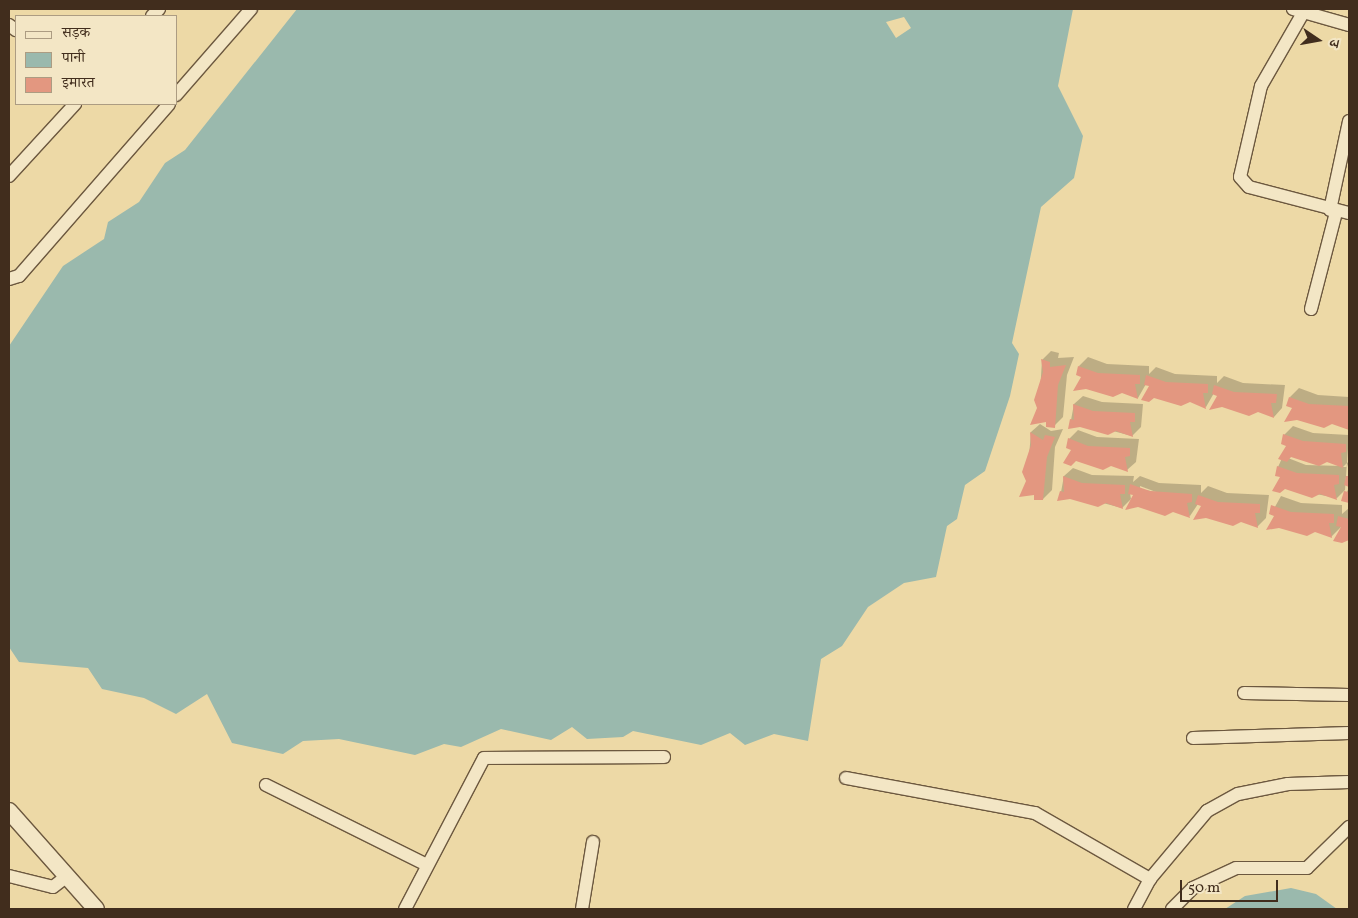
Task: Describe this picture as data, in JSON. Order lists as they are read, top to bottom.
{
  "legend": ["सड़क", "पानी", "इमारत"],
  "scale_bar": "50 m",
  "north": "right"
}
